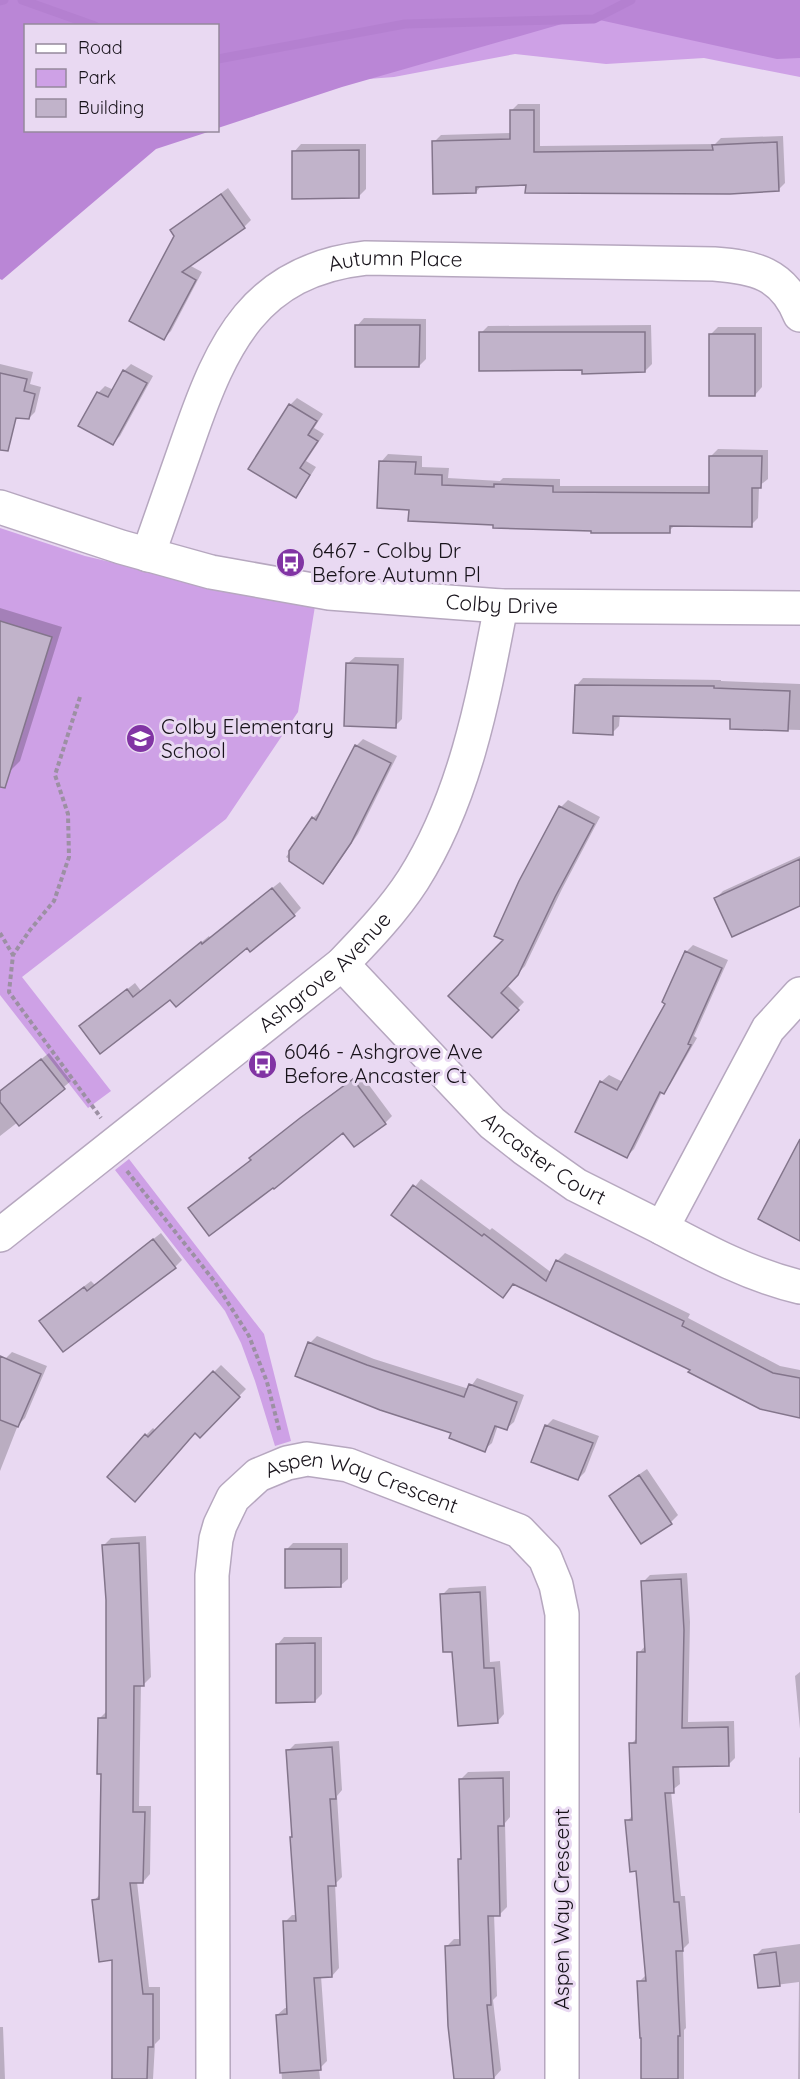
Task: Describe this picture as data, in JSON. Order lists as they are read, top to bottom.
{
  "streets": {
    "street": [
      "Autumn Place",
      "Colby Drive",
      "Ashgrove Avenue",
      "Ancaster Court",
      "Aspen Way Crescent"
    ]
  },
  "crossings": [
    ["Autumn Place", "Colby Drive"],
    ["Colby Drive", "Ashgrove Avenue"],
    ["Ashgrove Avenue", "Ancaster Court"]
  ],
  "places": {
    "bus stop": ["6467 - Colby Dr Before Autumn Pl", "6046 - Ashgrove Ave Before Ancaster Ct"],
    "school or university": ["Colby Elementary School"]
  },
  "legend": ["Road", "Park", "Building"]
}
